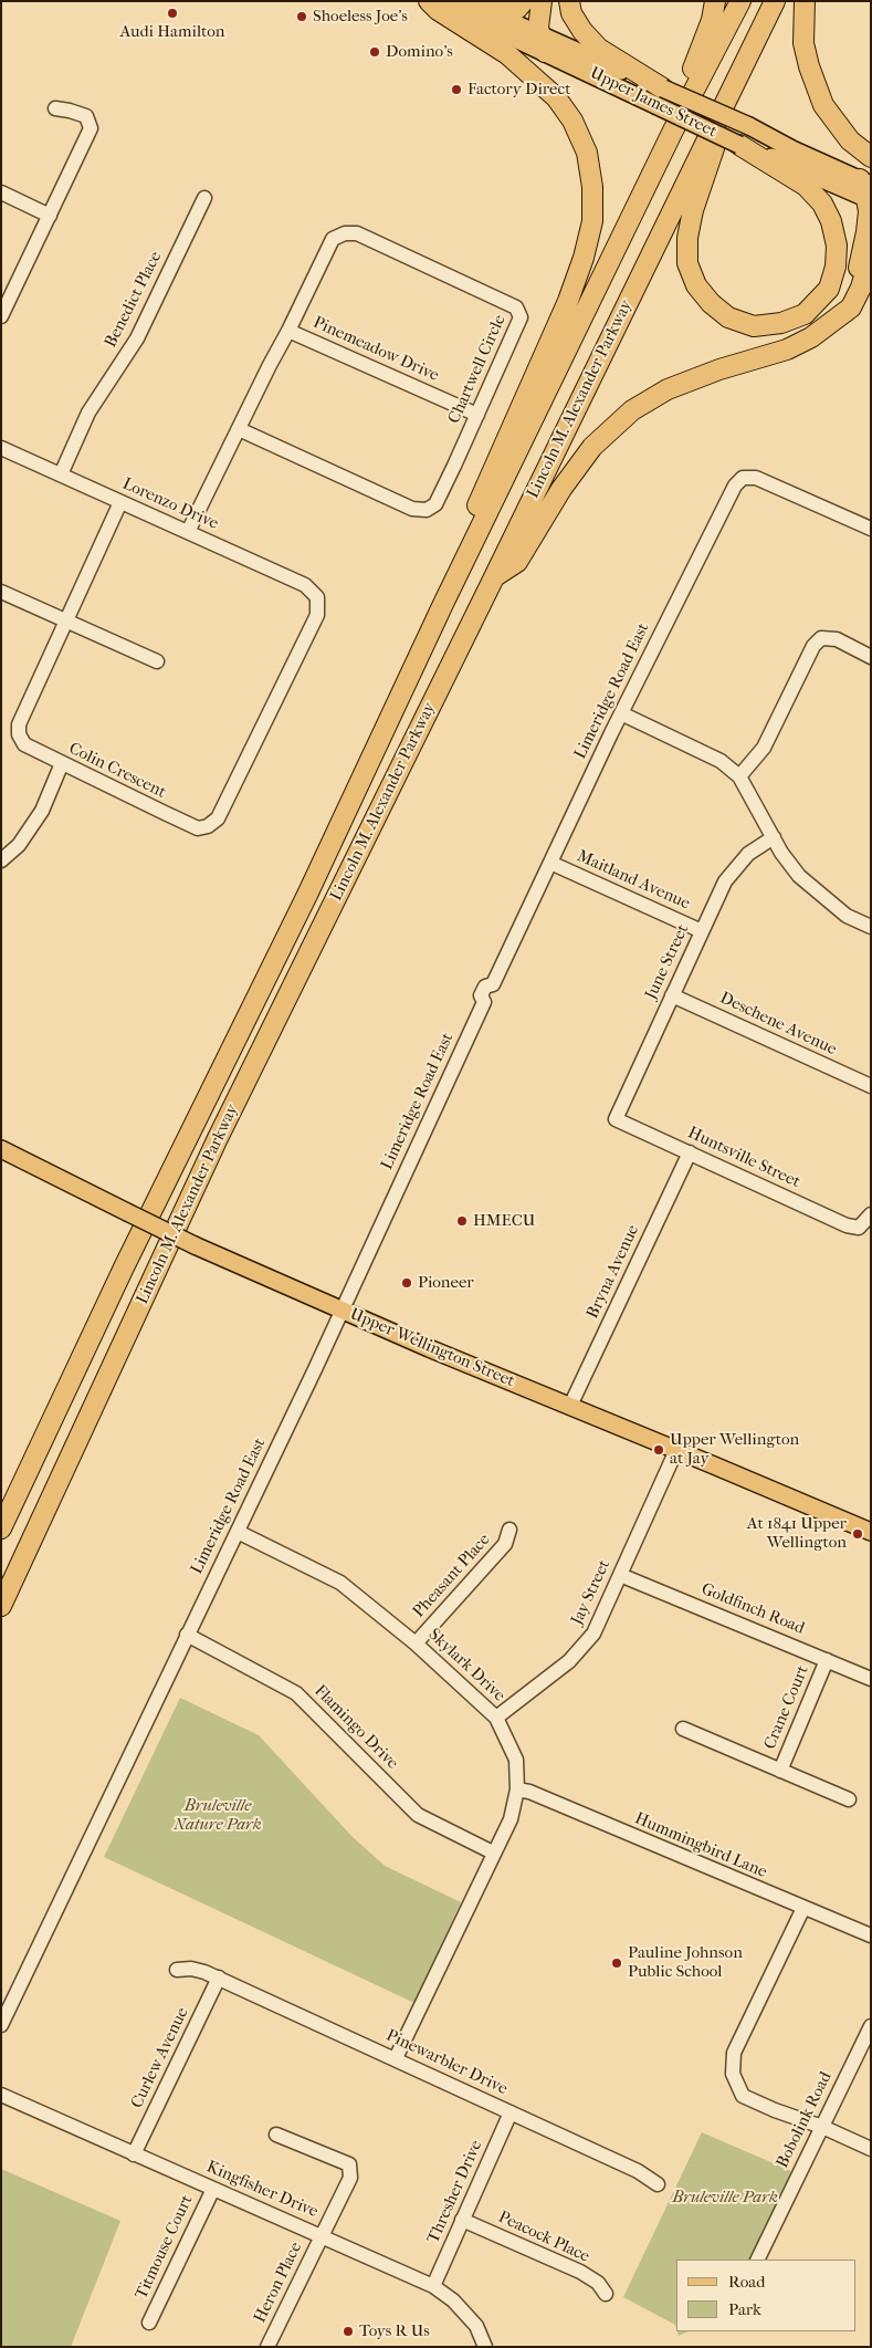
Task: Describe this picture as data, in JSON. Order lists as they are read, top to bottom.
{
  "streets": {
    "highway": ["Lincoln M. Alexander Parkway"],
    "main road": ["Upper James Street", "Upper Wellington Street"],
    "street": [
      "Benedict Place",
      "Pinemeadow Drive",
      "Chartwell Circle",
      "Lorenzo Drive",
      "Limeridge Road East",
      "Colin Crescent",
      "Maitland Avenue",
      "June Street",
      "Deschene Avenue",
      "Huntsville Street",
      "Bryna Avenue",
      "Pheasant Place",
      "Jay Street",
      "Goldfinch Road",
      "Skylark Drive",
      "Crane Court",
      "Flamingo Drive",
      "Hummingbird Lane",
      "Curlew Avenue",
      "Pinewarbler Drive",
      "Bobolink Road",
      "Kingfisher Drive",
      "Thresher Drive",
      "Peacock Place",
      "Titmouse Court",
      "Heron Place"
    ]
  },
  "crossings": [
    ["Benedict Place", "Lorenzo Drive"],
    ["Pinemeadow Drive", "Chartwell Circle"],
    ["Chartwell Circle", "Lorenzo Drive"],
    ["Lorenzo Drive", "Colin Crescent"],
    ["Limeridge Road East", "Maitland Avenue"],
    ["Limeridge Road East", "Upper Wellington Street"],
    ["Limeridge Road East", "Skylark Drive"],
    ["Limeridge Road East", "Flamingo Drive"],
    ["Maitland Avenue", "June Street"],
    ["June Street", "Deschene Avenue"],
    ["June Street", "Huntsville Street"],
    ["Huntsville Street", "Bryna Avenue"],
    ["Bryna Avenue", "Upper Wellington Street"],
    ["Upper Wellington Street", "Jay Street"],
    ["Pheasant Place", "Skylark Drive"],
    ["Jay Street", "Goldfinch Road"],
    ["Jay Street", "Skylark Drive"],
    ["Goldfinch Road", "Crane Court"],
    ["Skylark Drive", "Flamingo Drive"],
    ["Skylark Drive", "Hummingbird Lane"],
    ["Skylark Drive", "Pinewarbler Drive"],
    ["Curlew Avenue", "Pinewarbler Drive"],
    ["Curlew Avenue", "Kingfisher Drive"],
    ["Pinewarbler Drive", "Thresher Drive"],
    ["Kingfisher Drive", "Thresher Drive"],
    ["Kingfisher Drive", "Titmouse Court"],
    ["Kingfisher Drive", "Heron Place"],
    ["Thresher Drive", "Peacock Place"]
  ],
  "parks": ["Bruleville Nature Park", "Bruleville Park"],
  "places": [
    "Audi Hamilton",
    "Shoeless Joe's",
    "Domino's",
    "Factory Direct",
    "HMECU",
    "Pioneer",
    "Upper Wellington at Jay",
    "At 1841 Upper Wellington",
    "Pauline Johnson Public School",
    "Toys R Us"
  ],
  "legend": ["Road", "Park"]
}
